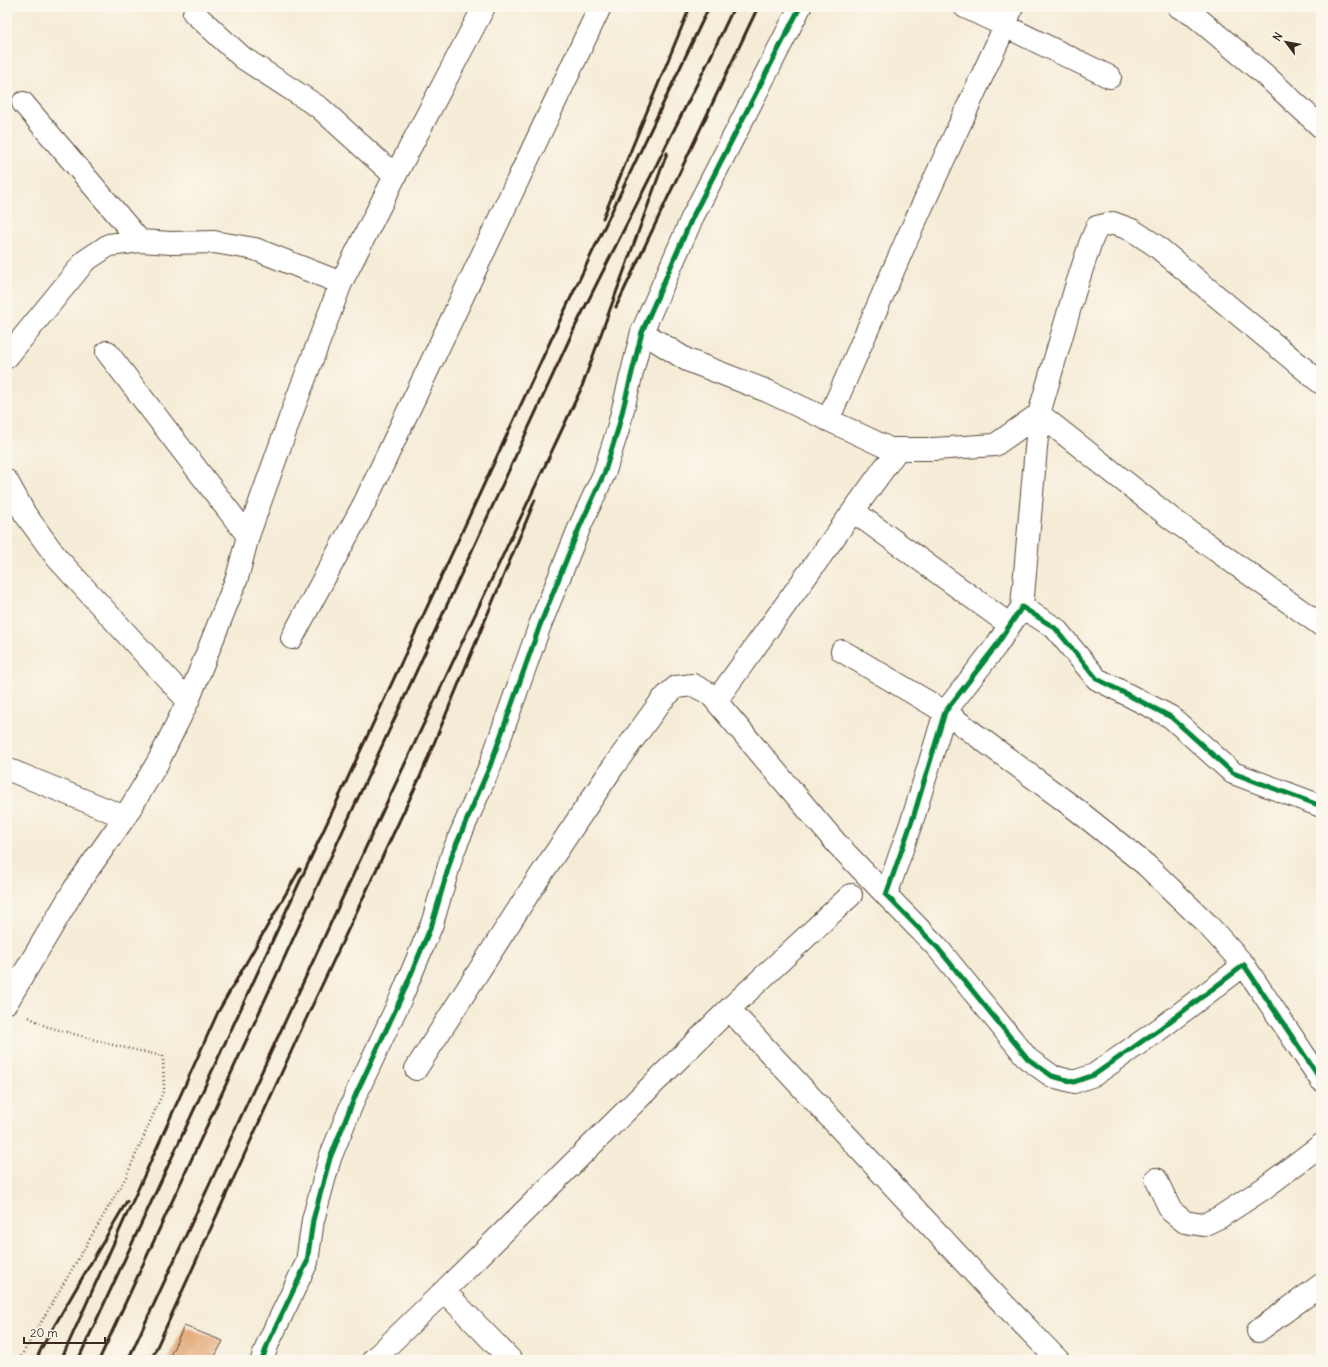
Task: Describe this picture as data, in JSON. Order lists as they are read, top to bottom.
{
  "scale_bar": "20 m",
  "north": "top left"
}
